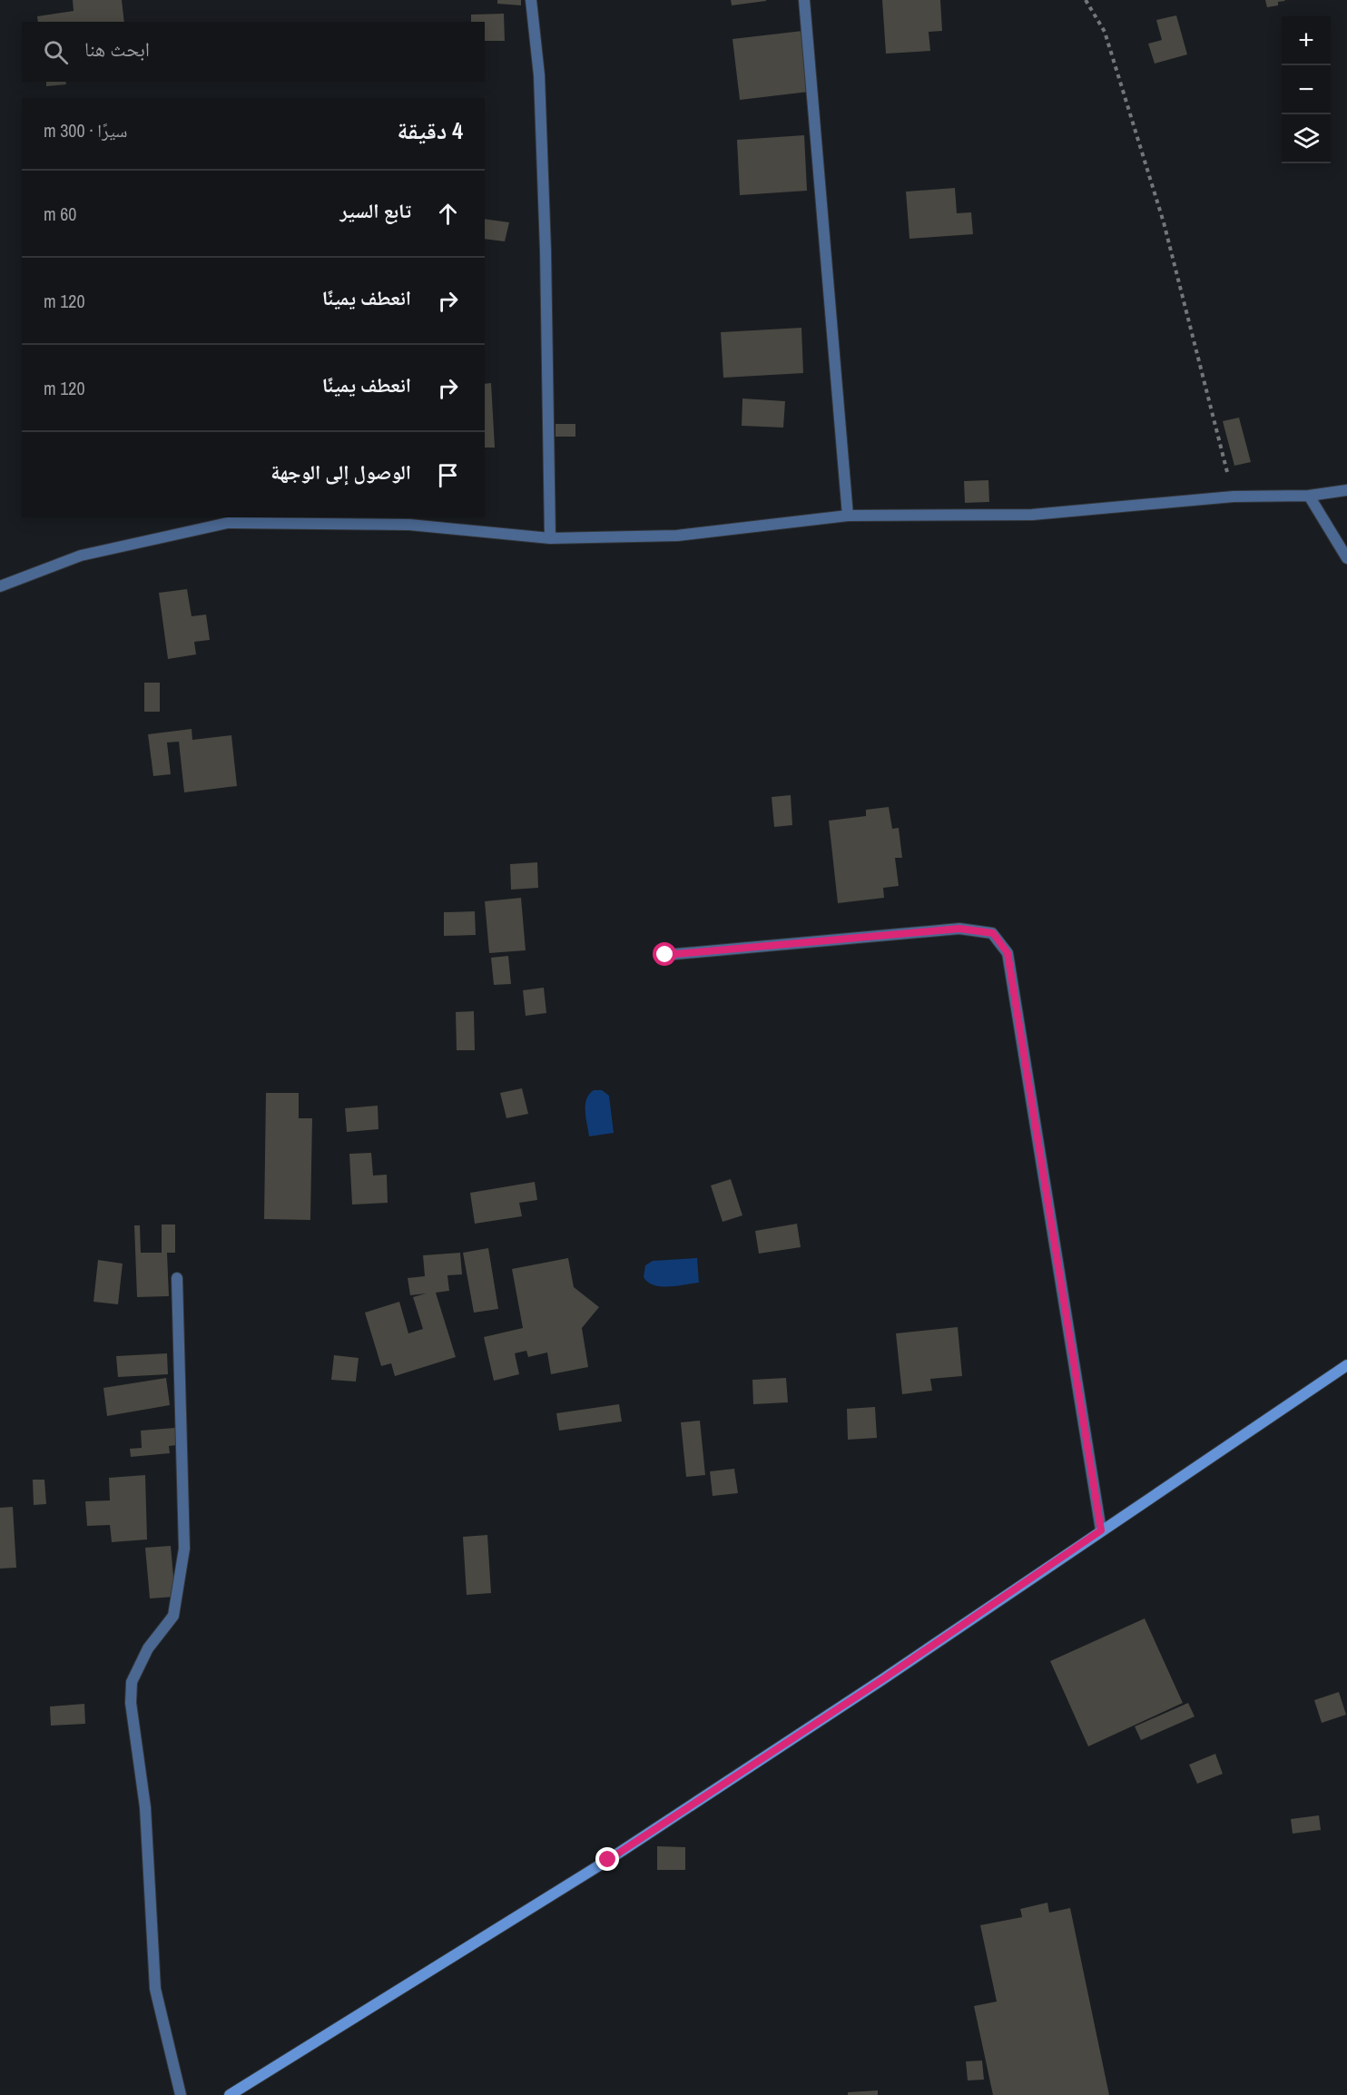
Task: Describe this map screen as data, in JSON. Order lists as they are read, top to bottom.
{
  "page": {
    "map_buttons": ["+", "−"],
    "search": "ابحث هنا",
    "heading": ["4 دقيقة", "سيرًا · 300 m"],
    "list": [
      ["تابع السير", "60 m"],
      ["انعطف يمينًا", "120 m"],
      ["انعطف يمينًا", "120 m"],
      "الوصول إلى الوجهة"
    ]
  }
}
